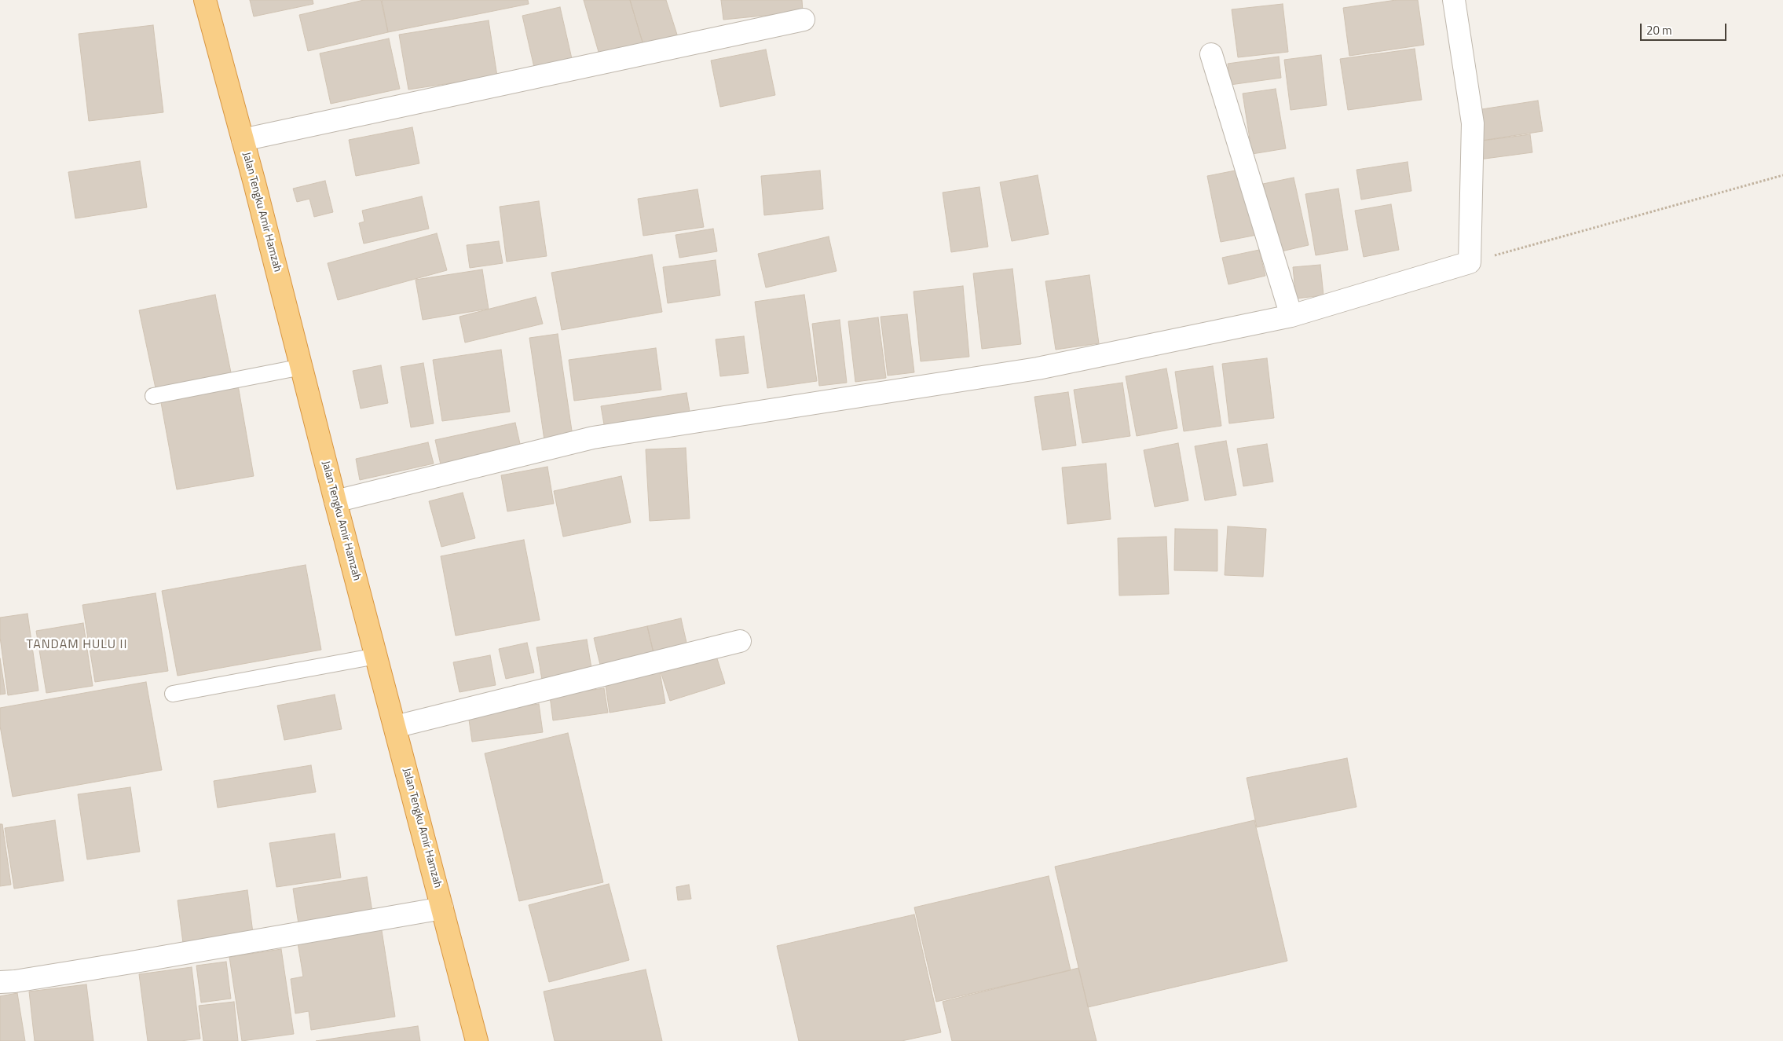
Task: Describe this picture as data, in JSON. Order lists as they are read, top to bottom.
{
  "streets": {
    "highway": ["Jalan Tengku Amir Hamzah"]
  },
  "districts": ["TANDAM HULU II"],
  "scale_bar": "20 m"
}
